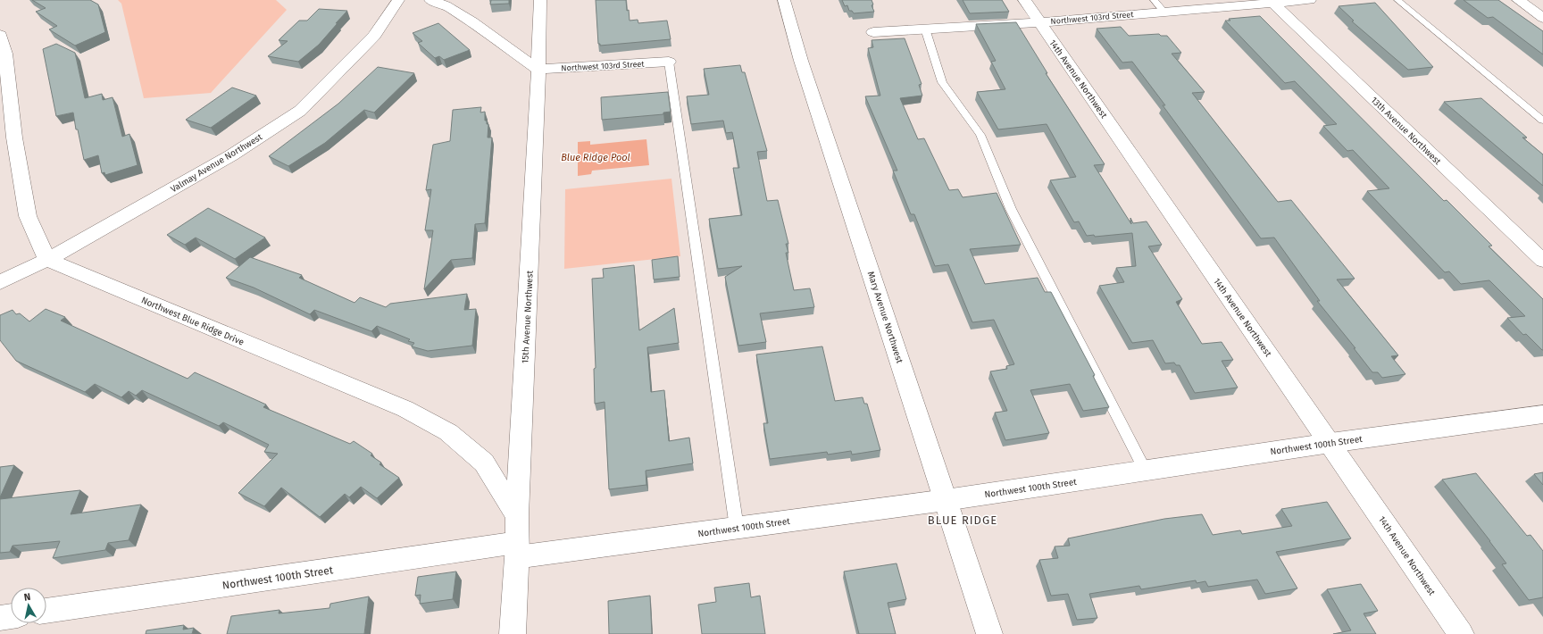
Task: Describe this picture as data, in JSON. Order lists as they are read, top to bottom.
{
  "streets": {
    "street": [
      "Northwest 103rd Street",
      "14th Avenue Northwest",
      "13th Avenue Northwest",
      "Valmay Avenue Northwest",
      "15th Avenue Northwest",
      "Mary Avenue Northwest",
      "Northwest Blue Ridge Drive",
      "Northwest 100th Street"
    ]
  },
  "crossings": [
    ["Northwest 103rd Street", "14th Avenue Northwest"],
    ["Northwest 103rd Street", "13th Avenue Northwest"],
    ["Northwest 103rd Street", "15th Avenue Northwest"],
    ["14th Avenue Northwest", "Northwest 100th Street"],
    ["Valmay Avenue Northwest", "Northwest Blue Ridge Drive"],
    ["15th Avenue Northwest", "Northwest Blue Ridge Drive"],
    ["15th Avenue Northwest", "Northwest 100th Street"],
    ["Mary Avenue Northwest", "Northwest 100th Street"]
  ],
  "districts": ["BLUE RIDGE"],
  "water": ["Blue Ridge Pool"],
  "north": "top"
}
